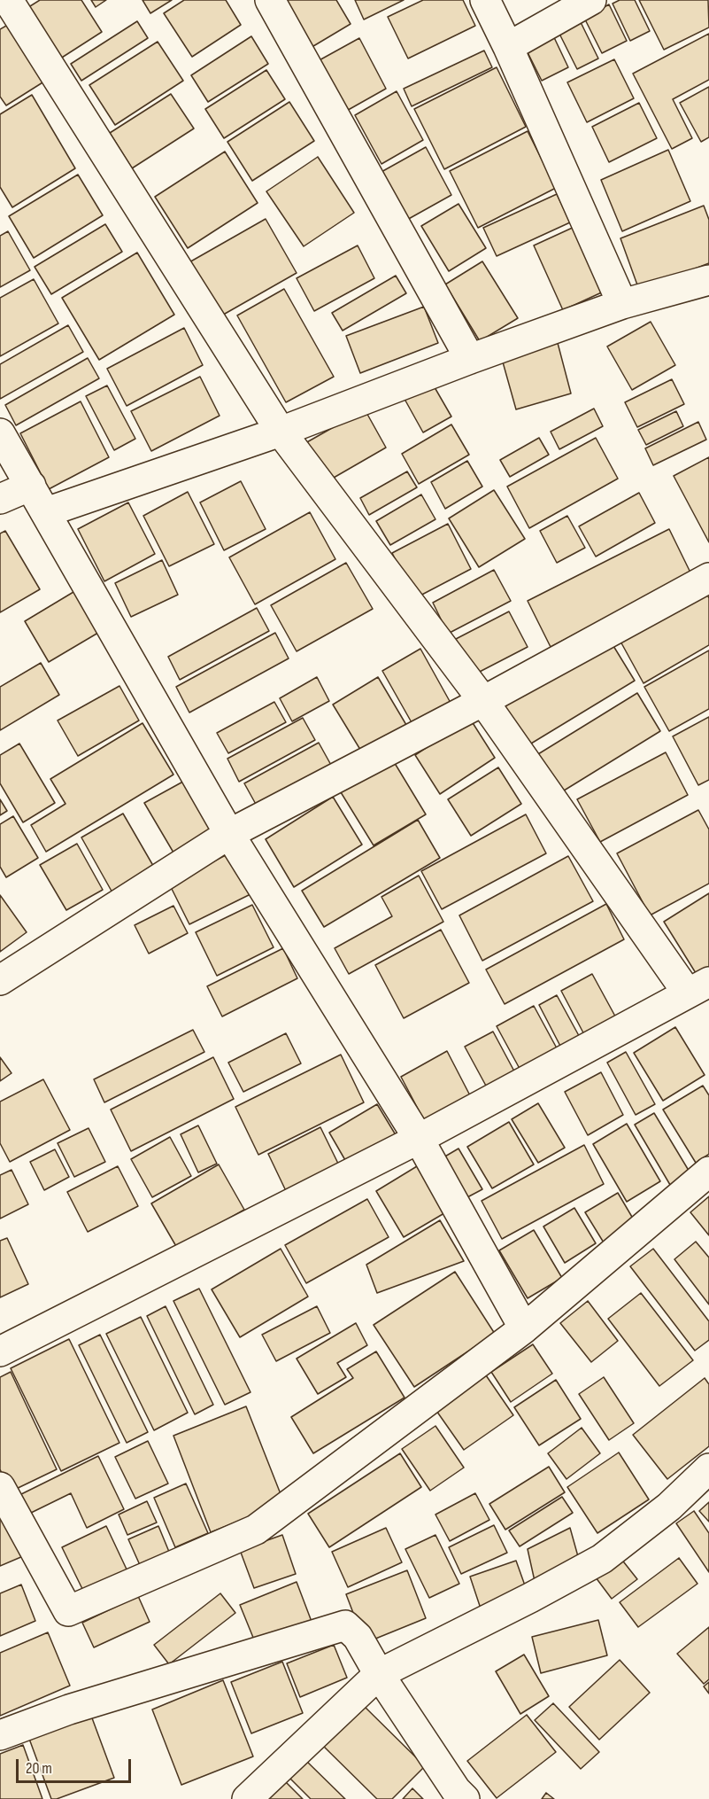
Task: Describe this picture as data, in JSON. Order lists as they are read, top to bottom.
{
  "scale_bar": "20 m"
}
